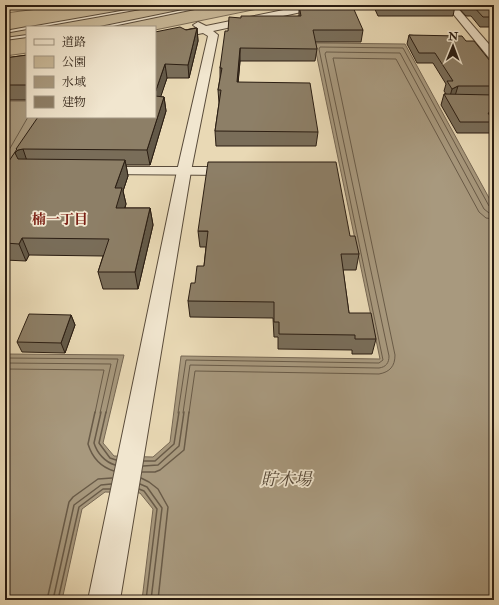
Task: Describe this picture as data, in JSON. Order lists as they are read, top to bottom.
{
  "districts": ["楠一丁目"],
  "water": ["貯木場"],
  "legend": [
    "道路",
    "公園",
    "水域",
    "建物"
  ],
  "north": "top"
}
